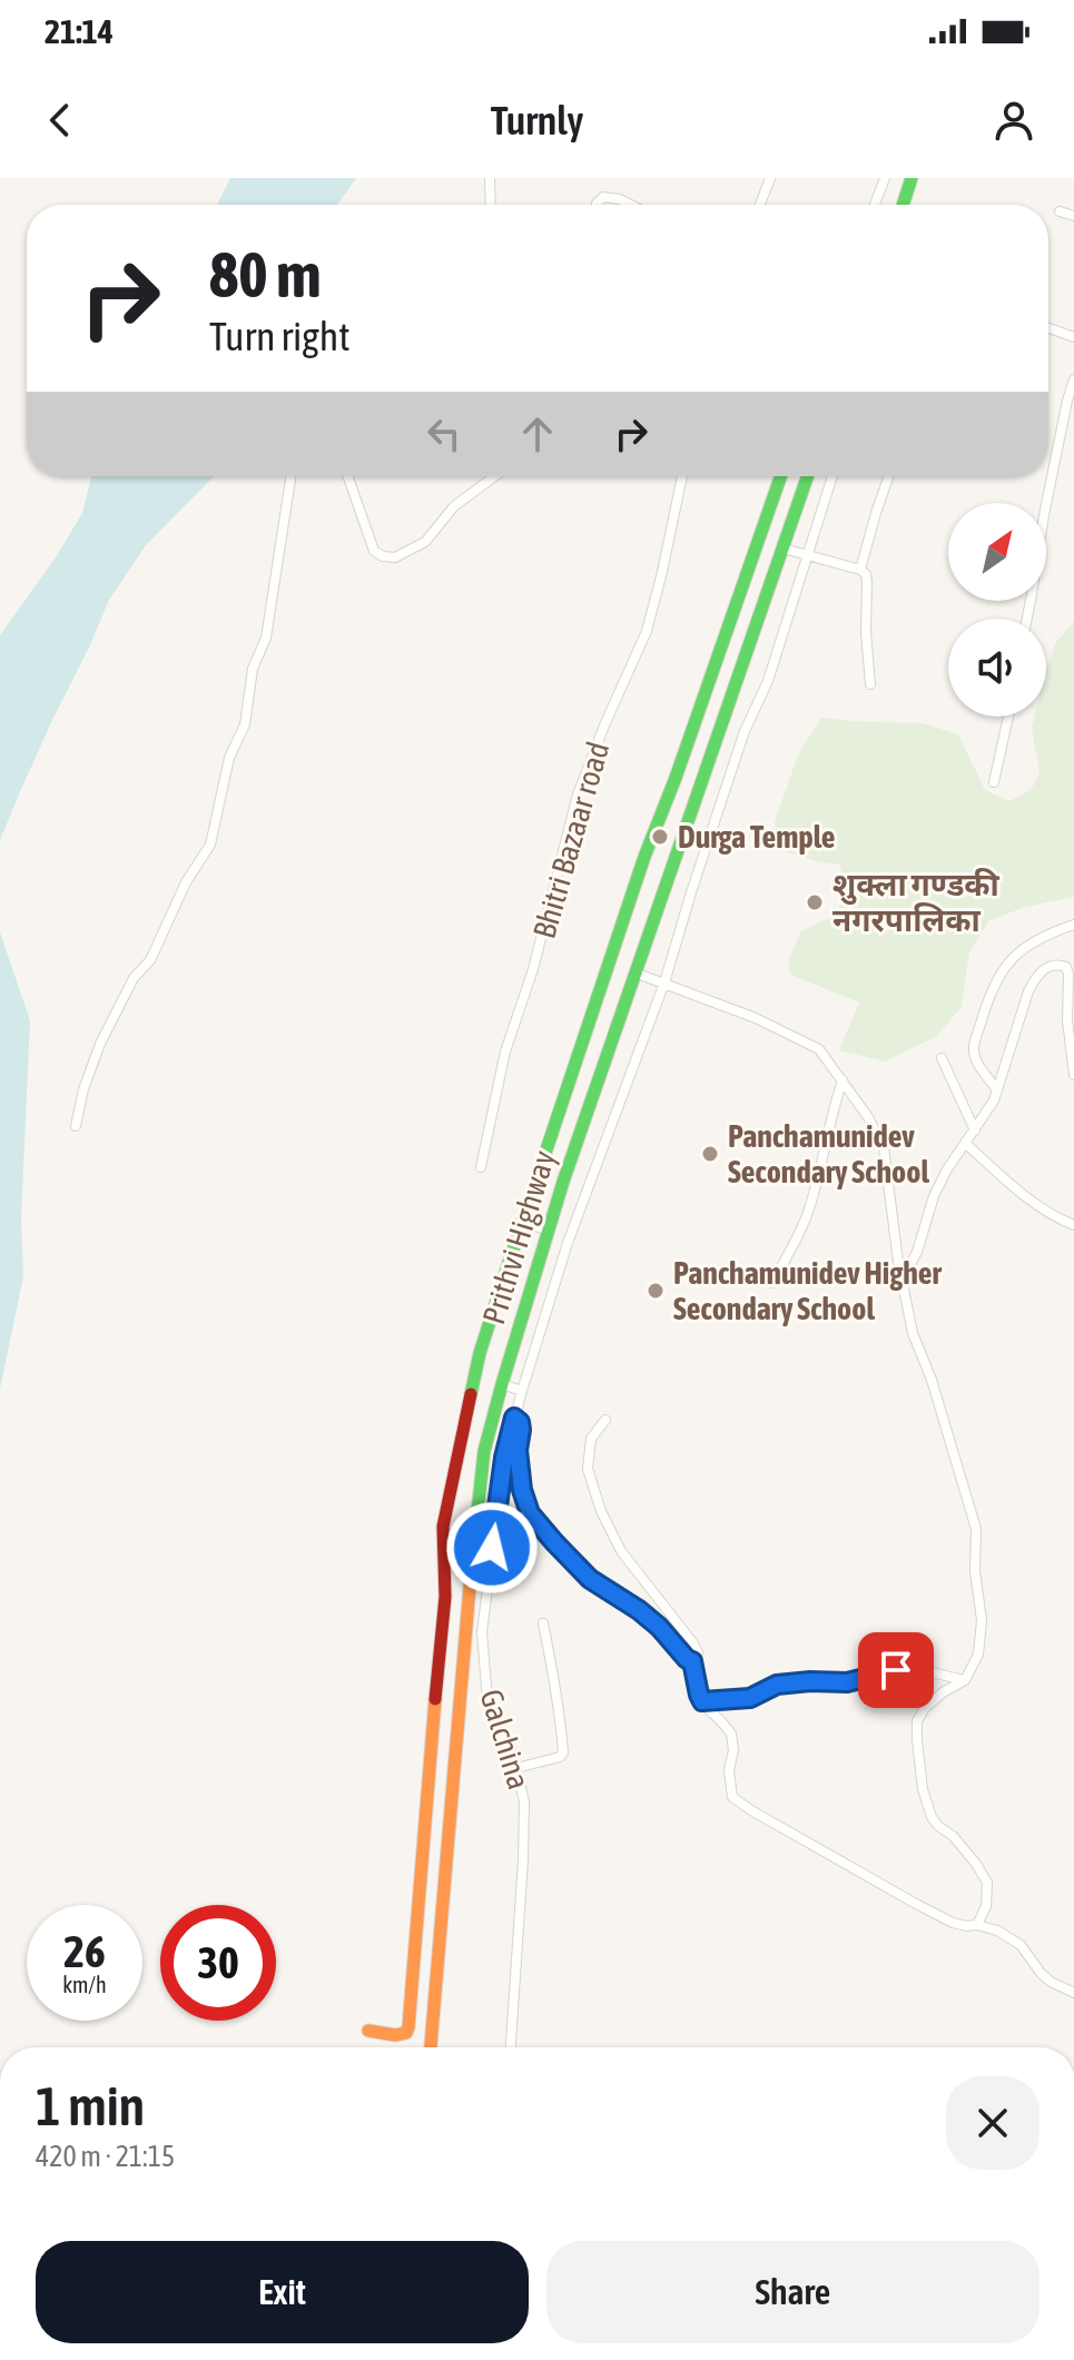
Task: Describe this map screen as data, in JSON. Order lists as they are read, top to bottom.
{
  "streets": {
    "main road": ["Prithvi Highway"],
    "street": ["Bhitri Bazaar road", "Galchina"]
  },
  "places": [
    "Durga Temple",
    "शुक्ला गण्डकी नगरपालिका",
    "Panchamunidev Secondary School",
    "Panchamunidev Higher Secondary School"
  ],
  "north": "top right",
  "page": {
    "status": "21:14",
    "header": "Turnly",
    "turn": ["80 m", "Turn right"],
    "speed": "26 km/h",
    "limit": "30",
    "heading": ["1 min", "420 m · 21:15"],
    "buttons": ["Exit", "Share"]
  }
}
